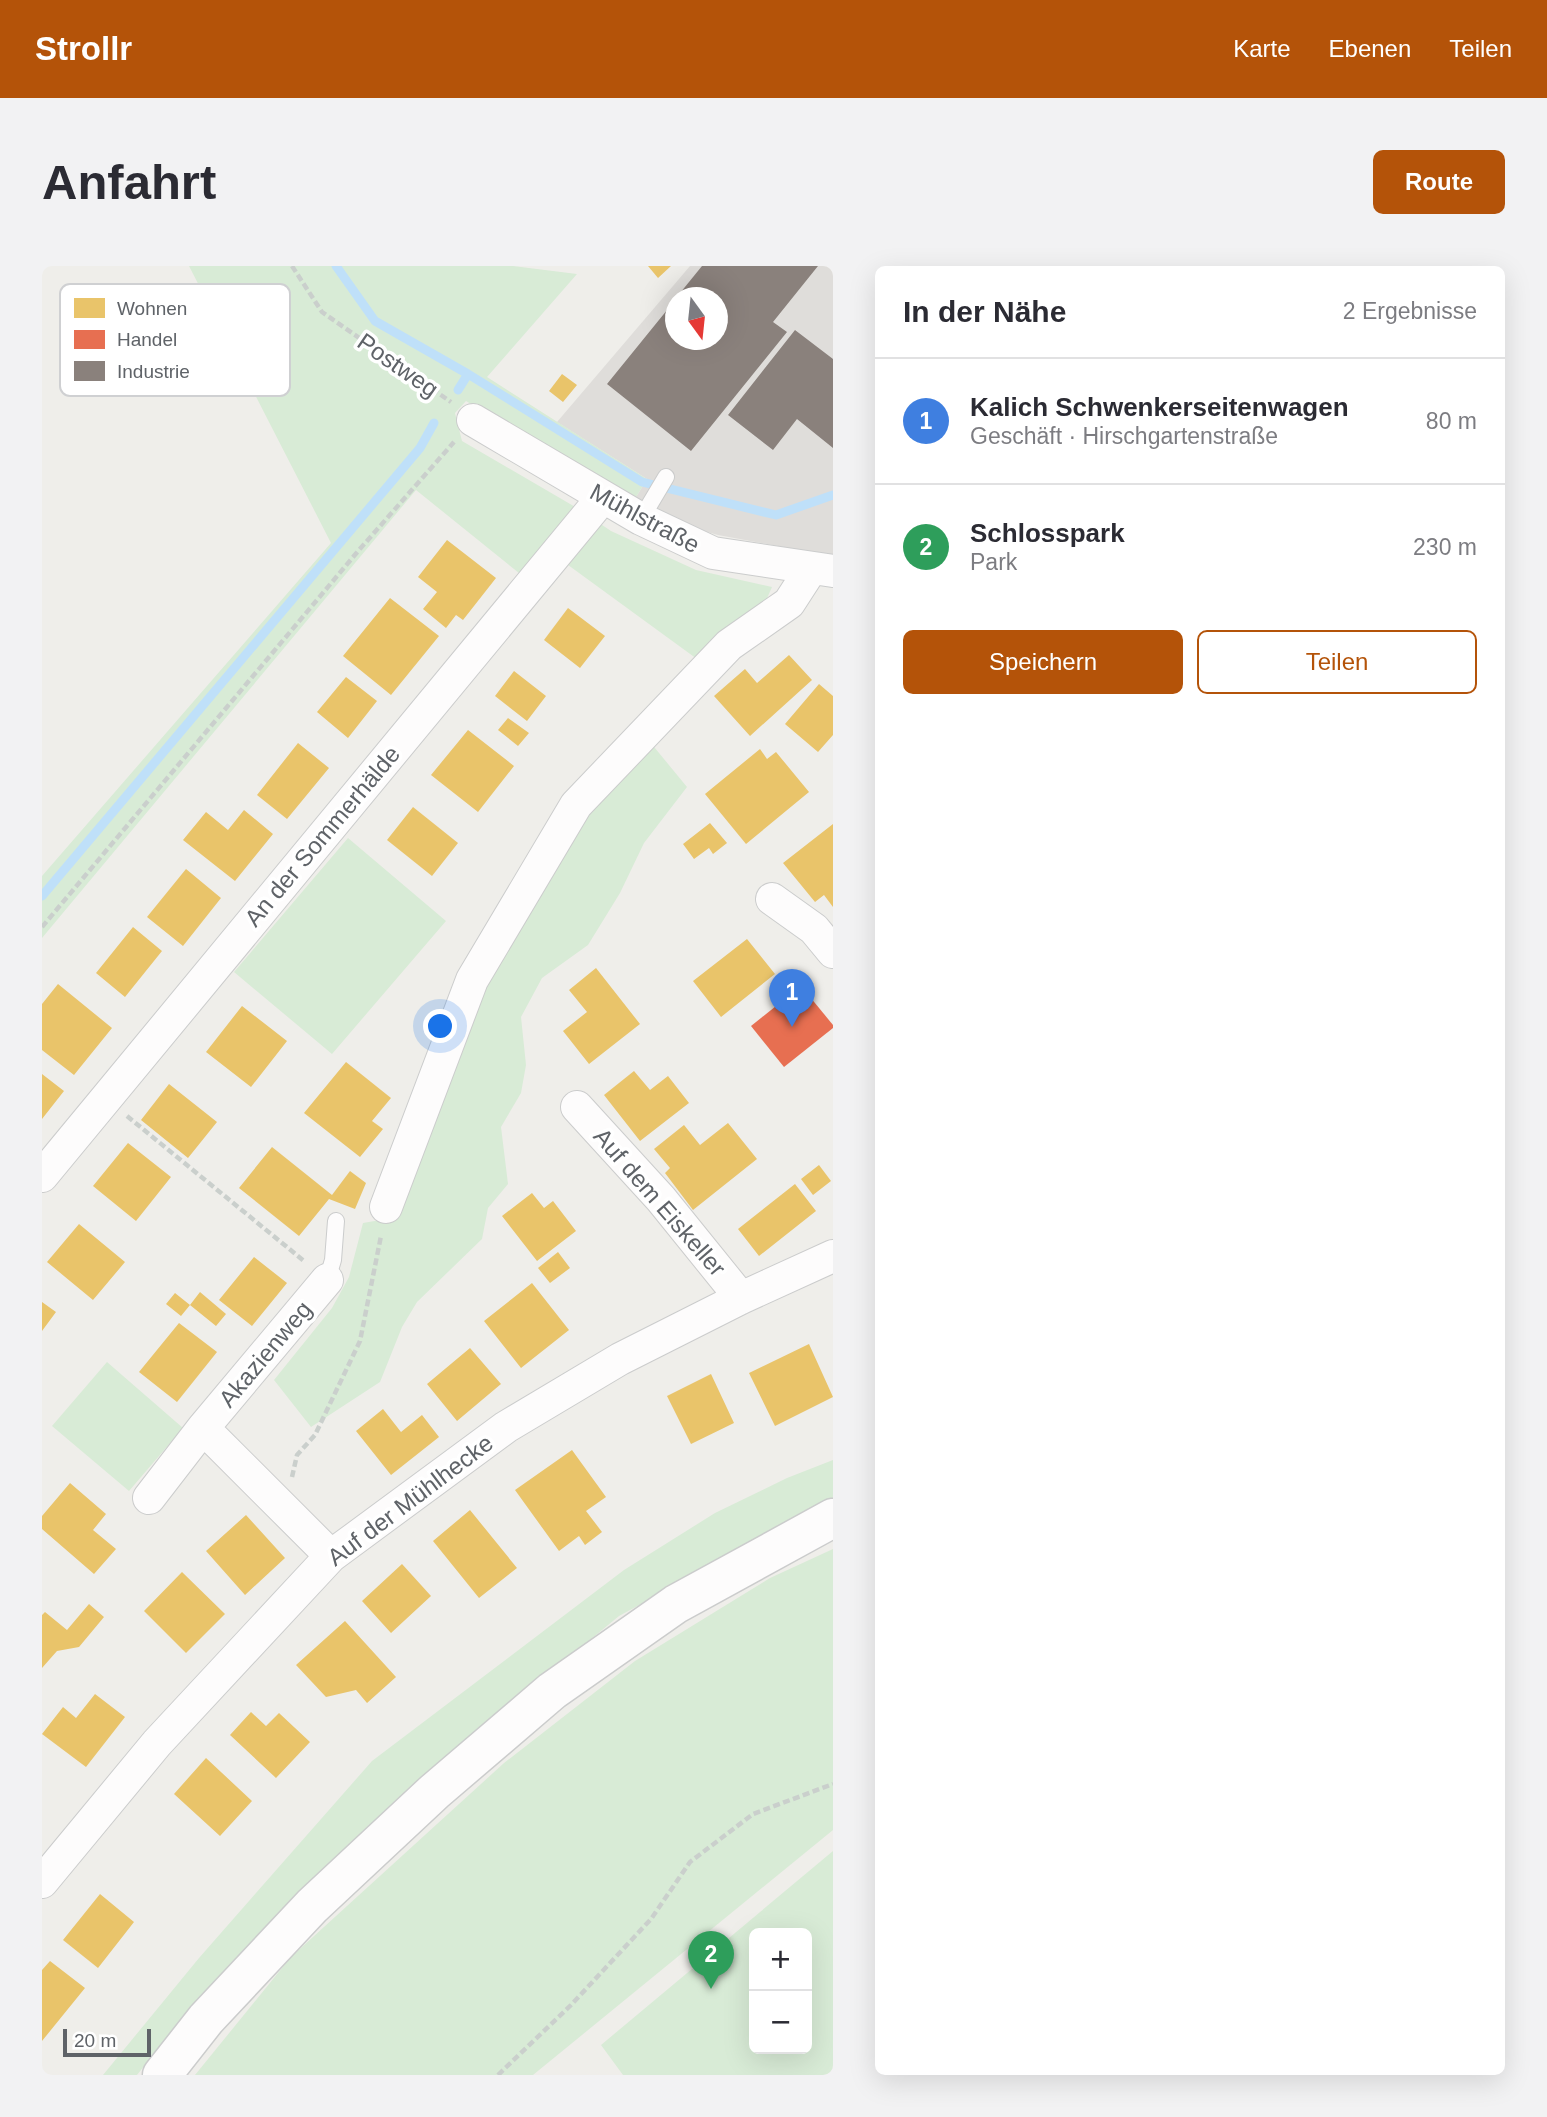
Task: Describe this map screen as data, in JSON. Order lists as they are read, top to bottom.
{
  "streets": {
    "street": [
      "Mühlstraße",
      "An der Sommerhälde",
      "Auf dem Eiskeller",
      "Akazienweg",
      "Auf der Mühlhecke"
    ],
    "path": ["Postweg"]
  },
  "crossings": [
    ["Postweg", "Mühlstraße"],
    ["Mühlstraße", "An der Sommerhälde"],
    ["Auf dem Eiskeller", "Auf der Mühlhecke"],
    ["Akazienweg", "Auf der Mühlhecke"]
  ],
  "legend": ["Wohnen", "Handel", "Industrie"],
  "scale_bar": "20 m",
  "north": "bottom",
  "page": {
    "header": "Strollr",
    "nav": ["Karte", "Ebenen", "Teilen"],
    "buttons": [
      "Route",
      ["Speichern", "Teilen"]
    ],
    "title": "Anfahrt",
    "heading": ["In der Nähe", "2 Ergebnisse"],
    "list": [
      {
        "mark": "1",
        "name": "Kalich Schwenkerseitenwagen",
        "note": "Geschäft · Hirschgartenstraße",
        "value": "80 m"
      },
      {
        "mark": "2",
        "name": "Schlosspark",
        "note": "Park",
        "value": "230 m"
      }
    ],
    "pins": ["1", "2"],
    "map_buttons": ["+", "−"],
    "scale": "20 m"
  }
}
